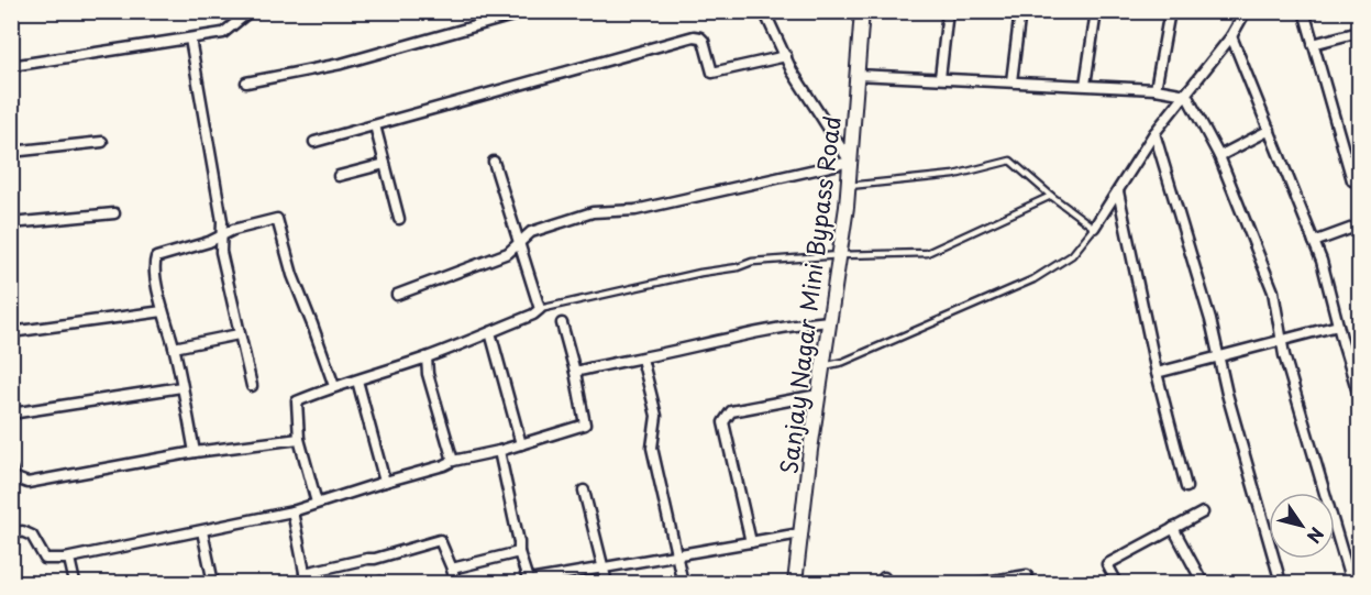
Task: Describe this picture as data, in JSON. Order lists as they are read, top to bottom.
{
  "streets": {
    "street": ["Sanjay Nagar Mini Bypass Road"]
  },
  "north": "bottom right"
}
